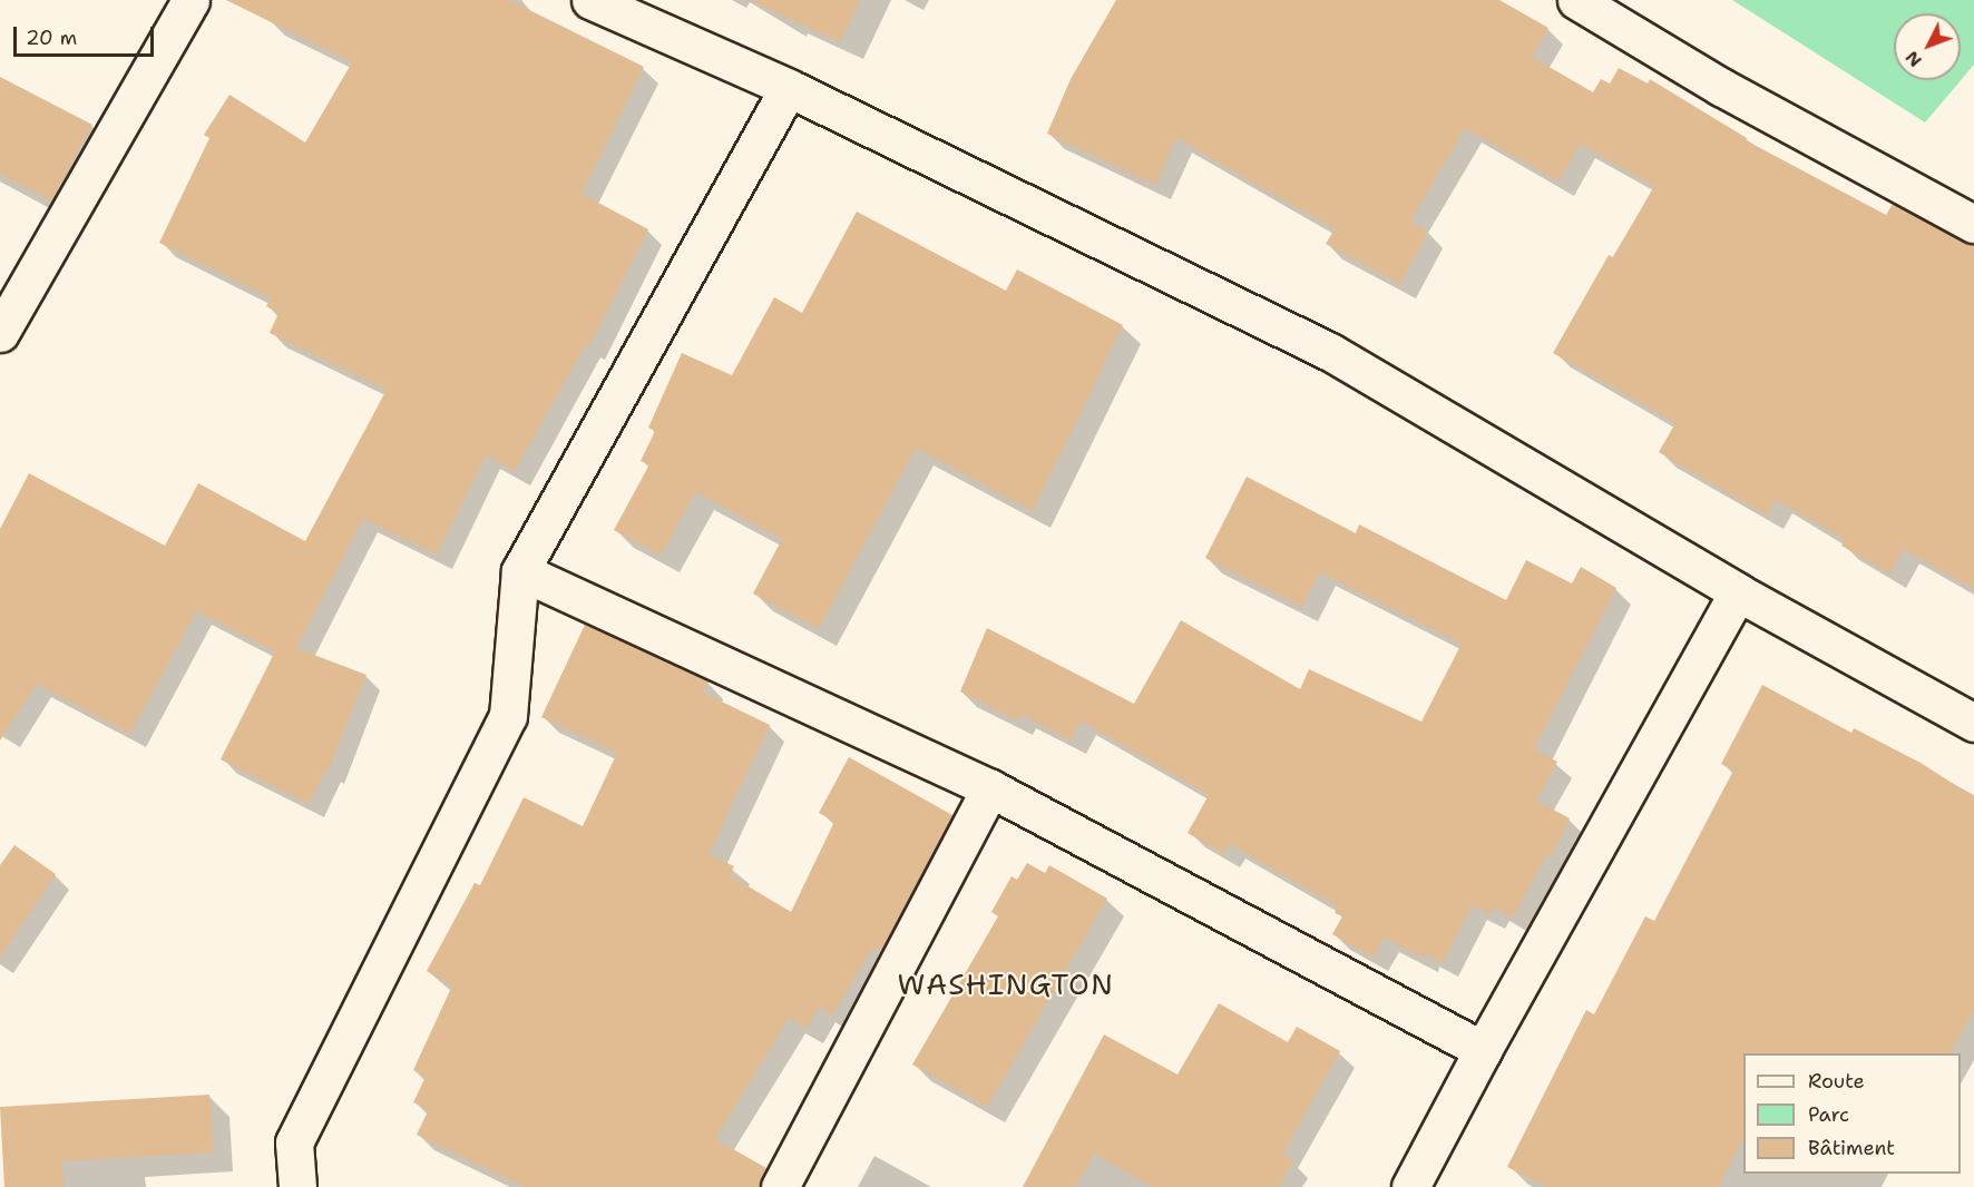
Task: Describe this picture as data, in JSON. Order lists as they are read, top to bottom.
{
  "districts": ["WASHINGTON"],
  "legend": ["Route", "Parc", "Bâtiment"],
  "scale_bar": "20 m",
  "north": "bottom left"
}
